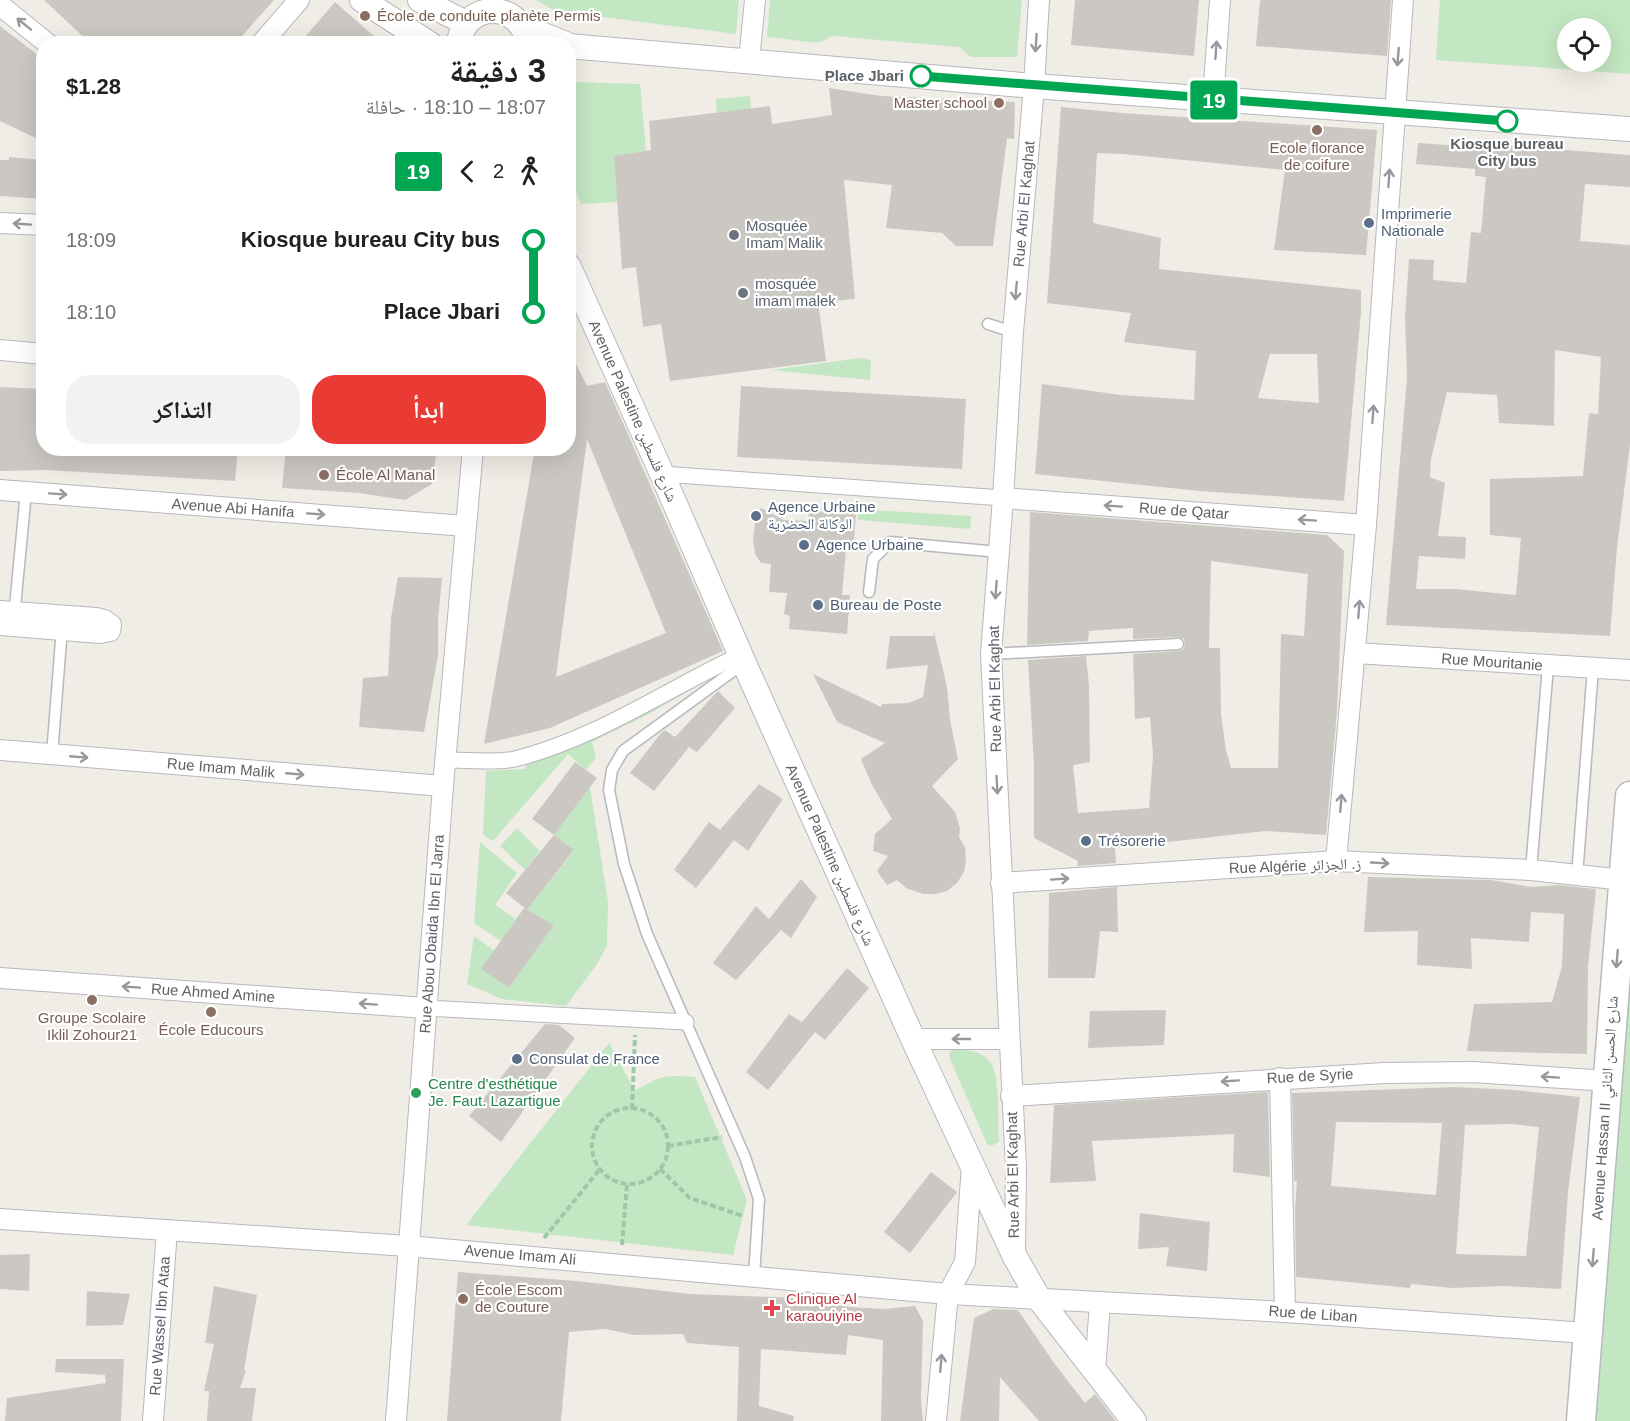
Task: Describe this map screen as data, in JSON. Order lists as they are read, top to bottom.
{
  "streets": {
    "main road": ["Avenue Hassan II شارع الحسن الثاني"],
    "street": [
      "Rue Arbi El Kaghat",
      "Avenue Palestine شارع فلسطين",
      "Avenue Abi Hanifa",
      "Rue de Qatar",
      "Rue Mouritanie",
      "Rue Imam Malik",
      "Rue Algérie ز. الجزائر",
      "Rue Abou Obaida Ibn El Jarra",
      "Rue Ahmed Amine",
      "Rue de Syrie",
      "Avenue Imam Ali",
      "Rue de Liban",
      "Rue Wassel Ibn Ataa"
    ]
  },
  "crossings": [
    ["Rue Arbi El Kaghat", "Avenue Palestine شارع فلسطين"],
    ["Rue Arbi El Kaghat", "Rue de Qatar"],
    ["Rue Arbi El Kaghat", "Rue Algérie ز. الجزائر"],
    ["Rue Arbi El Kaghat", "Rue de Syrie"],
    ["Avenue Palestine شارع فلسطين", "Avenue Imam Ali"],
    ["Avenue Palestine شارع فلسطين", "Rue de Liban"],
    ["Avenue Abi Hanifa", "Rue Abou Obaida Ibn El Jarra"],
    ["Rue Imam Malik", "Rue Abou Obaida Ibn El Jarra"],
    ["Rue Algérie ز. الجزائر", "Avenue Hassan II شارع الحسن الثاني"],
    ["Rue Abou Obaida Ibn El Jarra", "Rue Ahmed Amine"],
    ["Rue Abou Obaida Ibn El Jarra", "Avenue Imam Ali"],
    ["Rue de Syrie", "Avenue Hassan II شارع الحسن الثاني"],
    ["Avenue Hassan II شارع الحسن الثاني", "Rue de Liban"],
    ["Avenue Imam Ali", "Rue de Liban"],
    ["Avenue Imam Ali", "Rue Wassel Ibn Ataa"]
  ],
  "one_way": [
    "Rue Arbi El Kaghat",
    "Avenue Abi Hanifa",
    "Rue de Qatar",
    "Rue Imam Malik",
    "Rue Algérie ز. الجزائر",
    "Rue Ahmed Amine",
    "Rue de Syrie",
    "Avenue Hassan II شارع الحسن الثاني"
  ],
  "places": {
    "other": [
      "École de conduite planète Permis",
      "Place Jbari",
      "Master school",
      "Kiosque bureau City bus",
      "Ecole florance de coifure",
      "Imprimerie Nationale",
      "Mosquée Imam Malik",
      "mosquée imam malek",
      "École Al Manal",
      "Agence Urbaine الوكالة الحضرية",
      "Agence Urbaine",
      "Bureau de Poste",
      "Trésorerie",
      "Groupe Scolaire Iklil Zohour21",
      "École Educours",
      "Consulat de France",
      "Centre d'esthétique Je. Faut. Lazartigue",
      "École Escom de Couture"
    ],
    "health": ["Clinique Al karaouiyine"]
  },
  "lines": ["bus line 19"],
  "page": {
    "on_map": "19",
    "heading": ["3 دقيقة", "18:07 – 18:10 · حافلة", "$1.28"],
    "legs": ["2", "19"],
    "list": [
      {
        "name": "Kiosque bureau City bus",
        "value": "18:09"
      },
      {
        "name": "Place Jbari",
        "value": "18:10"
      }
    ],
    "buttons": ["ابدأ", "التذاكر"]
  }
}
